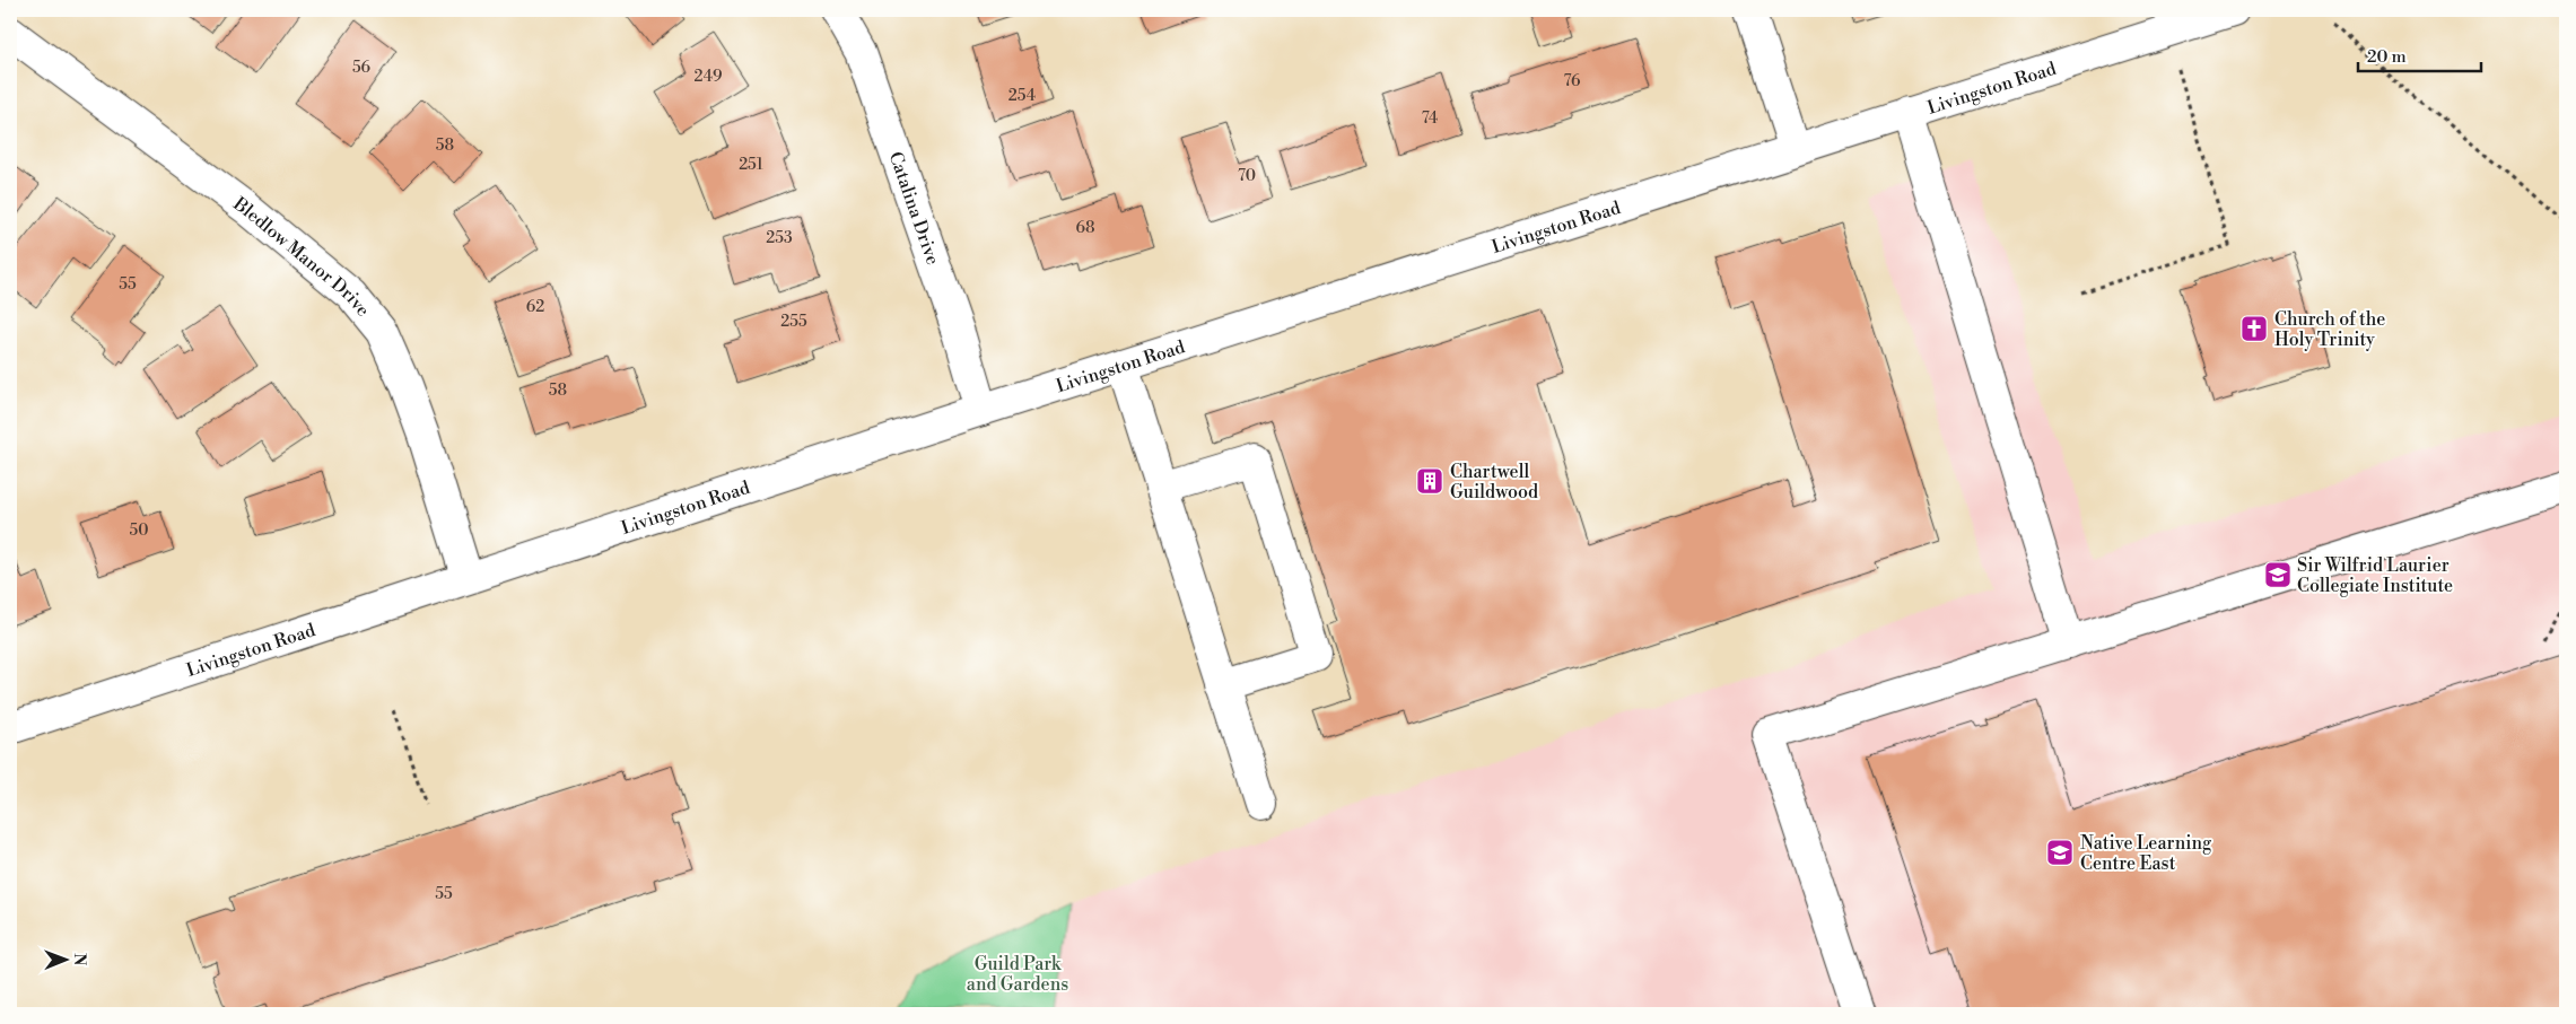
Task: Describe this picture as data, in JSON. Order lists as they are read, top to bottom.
{
  "streets": {
    "street": ["Livingston Road", "Catalina Drive", "Bledlow Manor Drive"]
  },
  "crossings": [
    ["Livingston Road", "Catalina Drive"],
    ["Livingston Road", "Bledlow Manor Drive"]
  ],
  "parks": ["Guild Park and Gardens"],
  "places": {
    "church": ["Church of the Holy Trinity"],
    "building": ["Chartwell Guildwood"],
    "school or university": ["Sir Wilfrid Laurier Collegiate Institute", "Native Learning Centre East"]
  },
  "house_numbers": [
    "56",
    "249",
    "76",
    "254",
    "74",
    "58",
    "251",
    "70",
    "68",
    "253",
    "55",
    "62",
    "255",
    "58",
    "50",
    "55"
  ],
  "scale_bar": "20 m",
  "north": "right"
}
